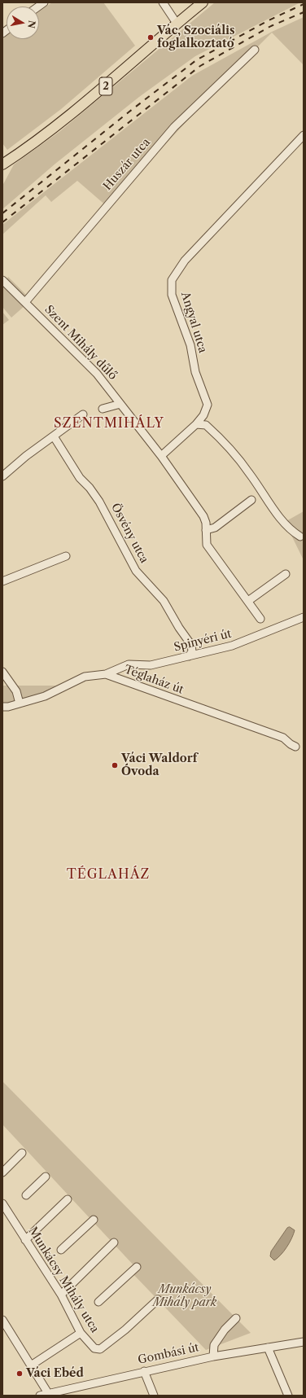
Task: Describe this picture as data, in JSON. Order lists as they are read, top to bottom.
{
  "streets": {
    "main road": ["2"],
    "street": [
      "Huszár utca",
      "Angyal utca",
      "Szent Mihály dűlő",
      "Ösvény utca",
      "Spinyéri út",
      "Téglaház út",
      "Munkácsy Mihály utca",
      "Gombási út"
    ]
  },
  "crossings": [
    ["Huszár utca", "Szent Mihály dűlő"],
    ["Ösvény utca", "Spinyéri út"],
    ["Spinyéri út", "Téglaház út"]
  ],
  "districts": ["SZENTMIHÁLY", "TÉGLAHÁZ"],
  "parks": ["Munkácsy Mihály park"],
  "places": ["Vác, Szociális foglalkoztató", "Váci Waldorf Óvoda", "Váci Ebéd"],
  "north": "right"
}
